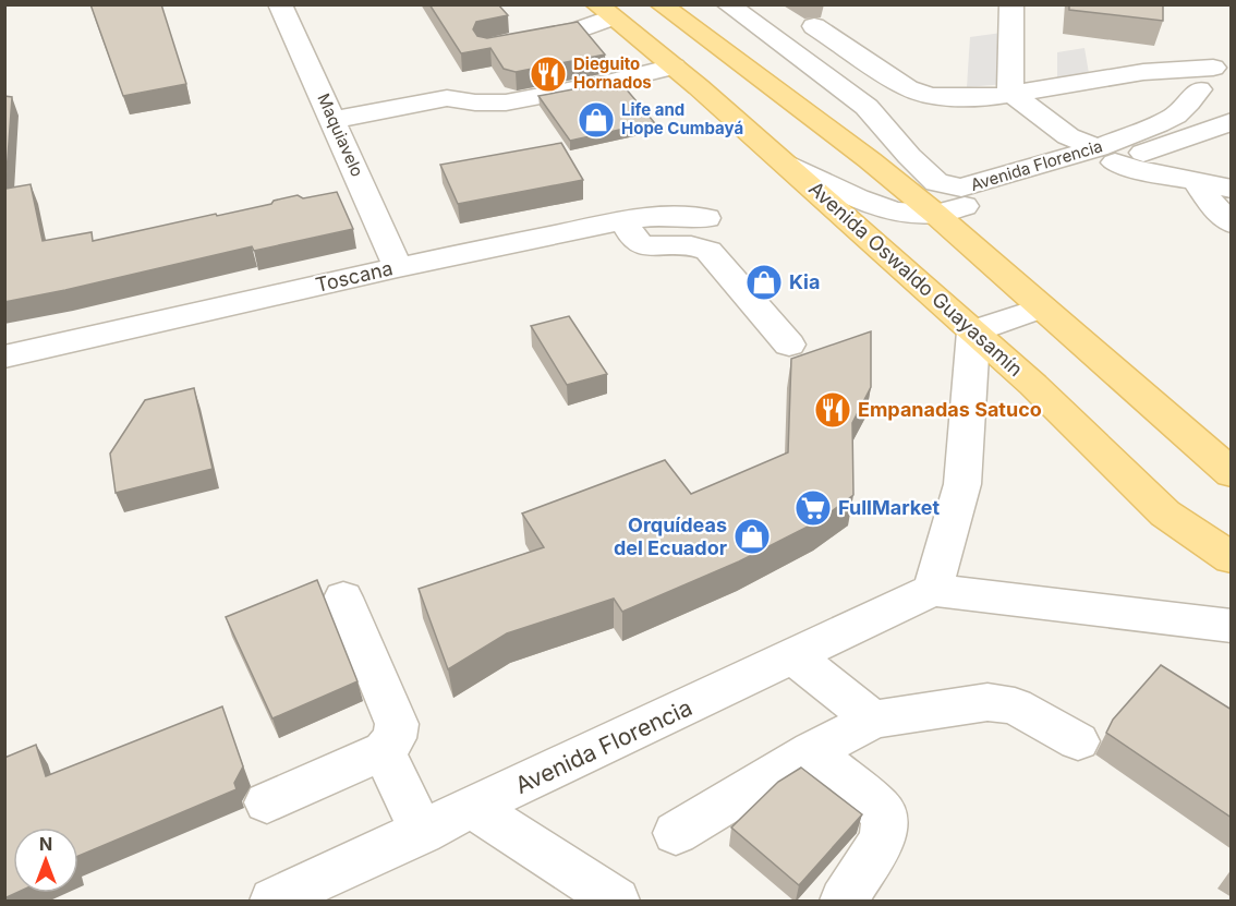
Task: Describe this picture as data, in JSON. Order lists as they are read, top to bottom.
{
  "streets": {
    "main road": ["Avenida Oswaldo Guayasamín"],
    "street": ["Maquiavelo", "Avenida Florencia", "Toscana"]
  },
  "crossings": [
    ["Maquiavelo", "Toscana"],
    ["Avenida Florencia", "Avenida Oswaldo Guayasamín"]
  ],
  "places": {
    "restaurant": ["Dieguito Hornados", "Empanadas Satuco"],
    "shop": ["Life and Hope Cumbayá", "Kia", "Orquídeas del Ecuador"],
    "supermarket": ["FullMarket"]
  },
  "north": "top"
}
